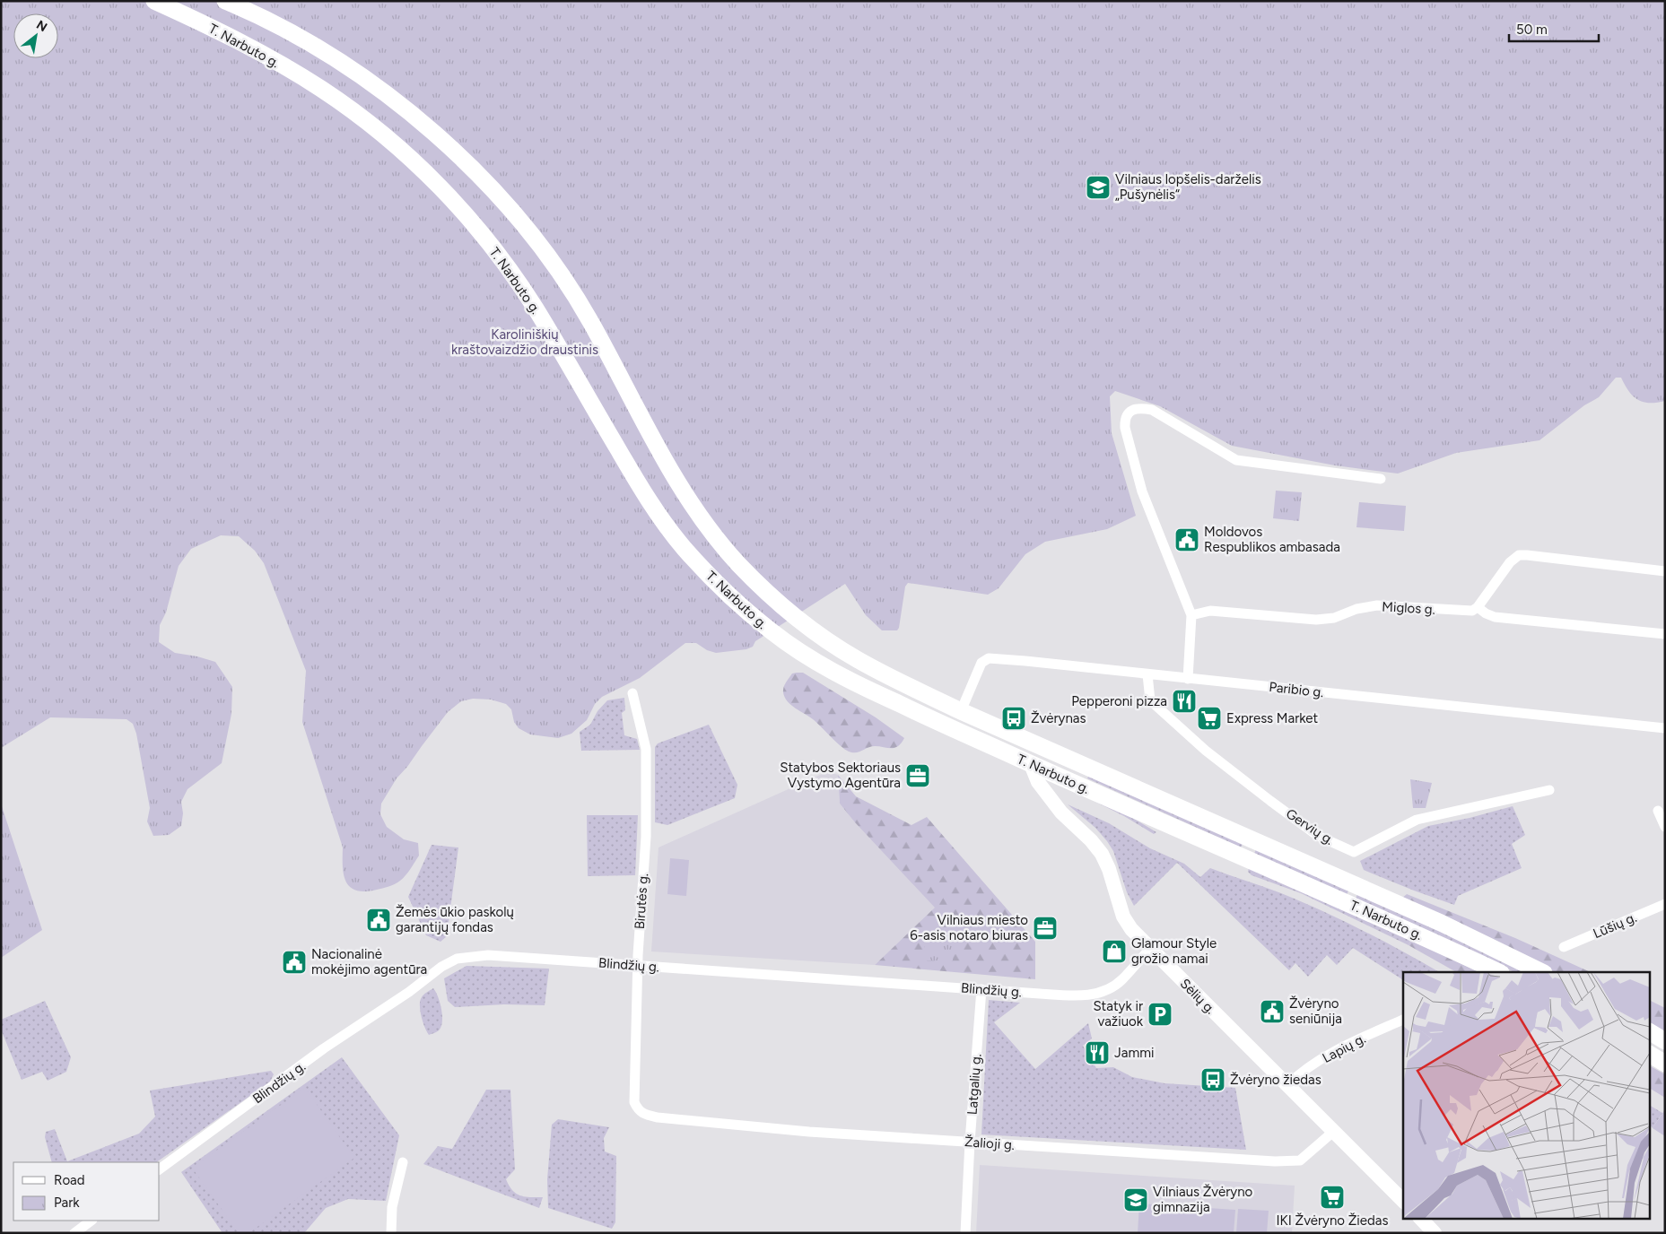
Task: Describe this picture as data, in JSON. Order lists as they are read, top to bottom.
{
  "streets": {
    "main road": ["T. Narbuto g.", "Sėlių g."],
    "street": [
      "Miglos g.",
      "Paribio g.",
      "Gervių g.",
      "Birutės g.",
      "Lūšių g.",
      "Blindžių g.",
      "Lapių g.",
      "Latgalių g.",
      "Žalioji g."
    ]
  },
  "crossings": [
    ["T. Narbuto g.", "Paribio g."],
    ["T. Narbuto g.", "Sėlių g."],
    ["Paribio g.", "Gervių g."],
    ["Birutės g.", "Blindžių g."],
    ["Birutės g.", "Žalioji g."],
    ["Blindžių g.", "Sėlių g."],
    ["Blindžių g.", "Latgalių g."],
    ["Sėlių g.", "Lapių g."],
    ["Sėlių g.", "Žalioji g."],
    ["Latgalių g.", "Žalioji g."]
  ],
  "parks": ["Karoliniškių kraštovaizdžio draustinis"],
  "places": {
    "school or university": ["Vilniaus lopšelis-darželis „Pušynėlis“", "Vilniaus Žvėryno gimnazija"],
    "public building": [
      "Moldovos Respublikos ambasada",
      "Žemės ūkio paskolų garantijų fondas",
      "Nacionalinė mokėjimo agentūra",
      "Žvėryno seniūnija"
    ],
    "restaurant": ["Pepperoni pizza", "Jammi"],
    "bus stop": ["Žvėrynas", "Žvėryno žiedas"],
    "supermarket": ["Express Market", "IKI Žvėryno Žiedas"],
    "office": ["Statybos Sektoriaus Vystymo Agentūra", "Vilniaus miesto 6-asis notaro biuras"],
    "shop": ["Glamour Style grožio namai"],
    "parking": ["Statyk ir važiuok"]
  },
  "legend": ["Road", "Park"],
  "scale_bar": "50 m",
  "north": "top right"
}
